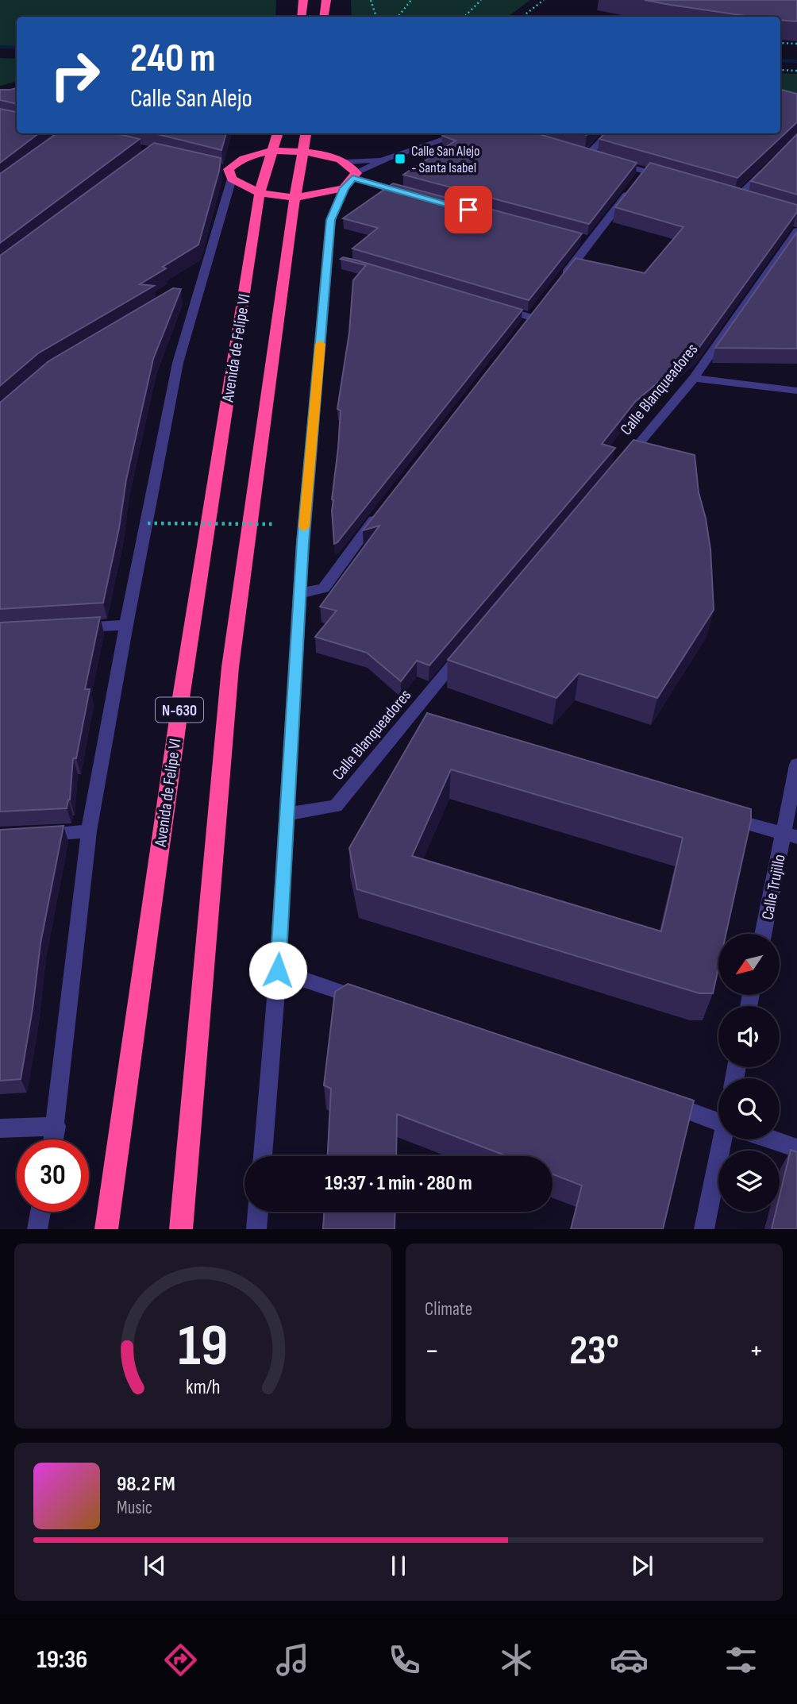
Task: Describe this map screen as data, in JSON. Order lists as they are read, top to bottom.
{
  "streets": {
    "highway": ["Avenida de Felipe VI", "N-630"],
    "street": ["Calle Blanqueadores", "Calle Trujillo"]
  },
  "crossings": [
    ["Avenida de Felipe VI", "N-630"]
  ],
  "places": {
    "transit": ["Calle San Alejo - Santa Isabel"]
  },
  "north": "bottom left",
  "page": {
    "turn": ["240 m", "Calle San Alejo"],
    "limit": "30",
    "trip": "19:37 · 1 min · 280 m",
    "tile": "Climate",
    "heat": ["−", "23°", "+"],
    "song": ["98.2 FM", "Music"],
    "tabs": "19:36",
    "gauge": ["19", "km/h"]
  }
}
